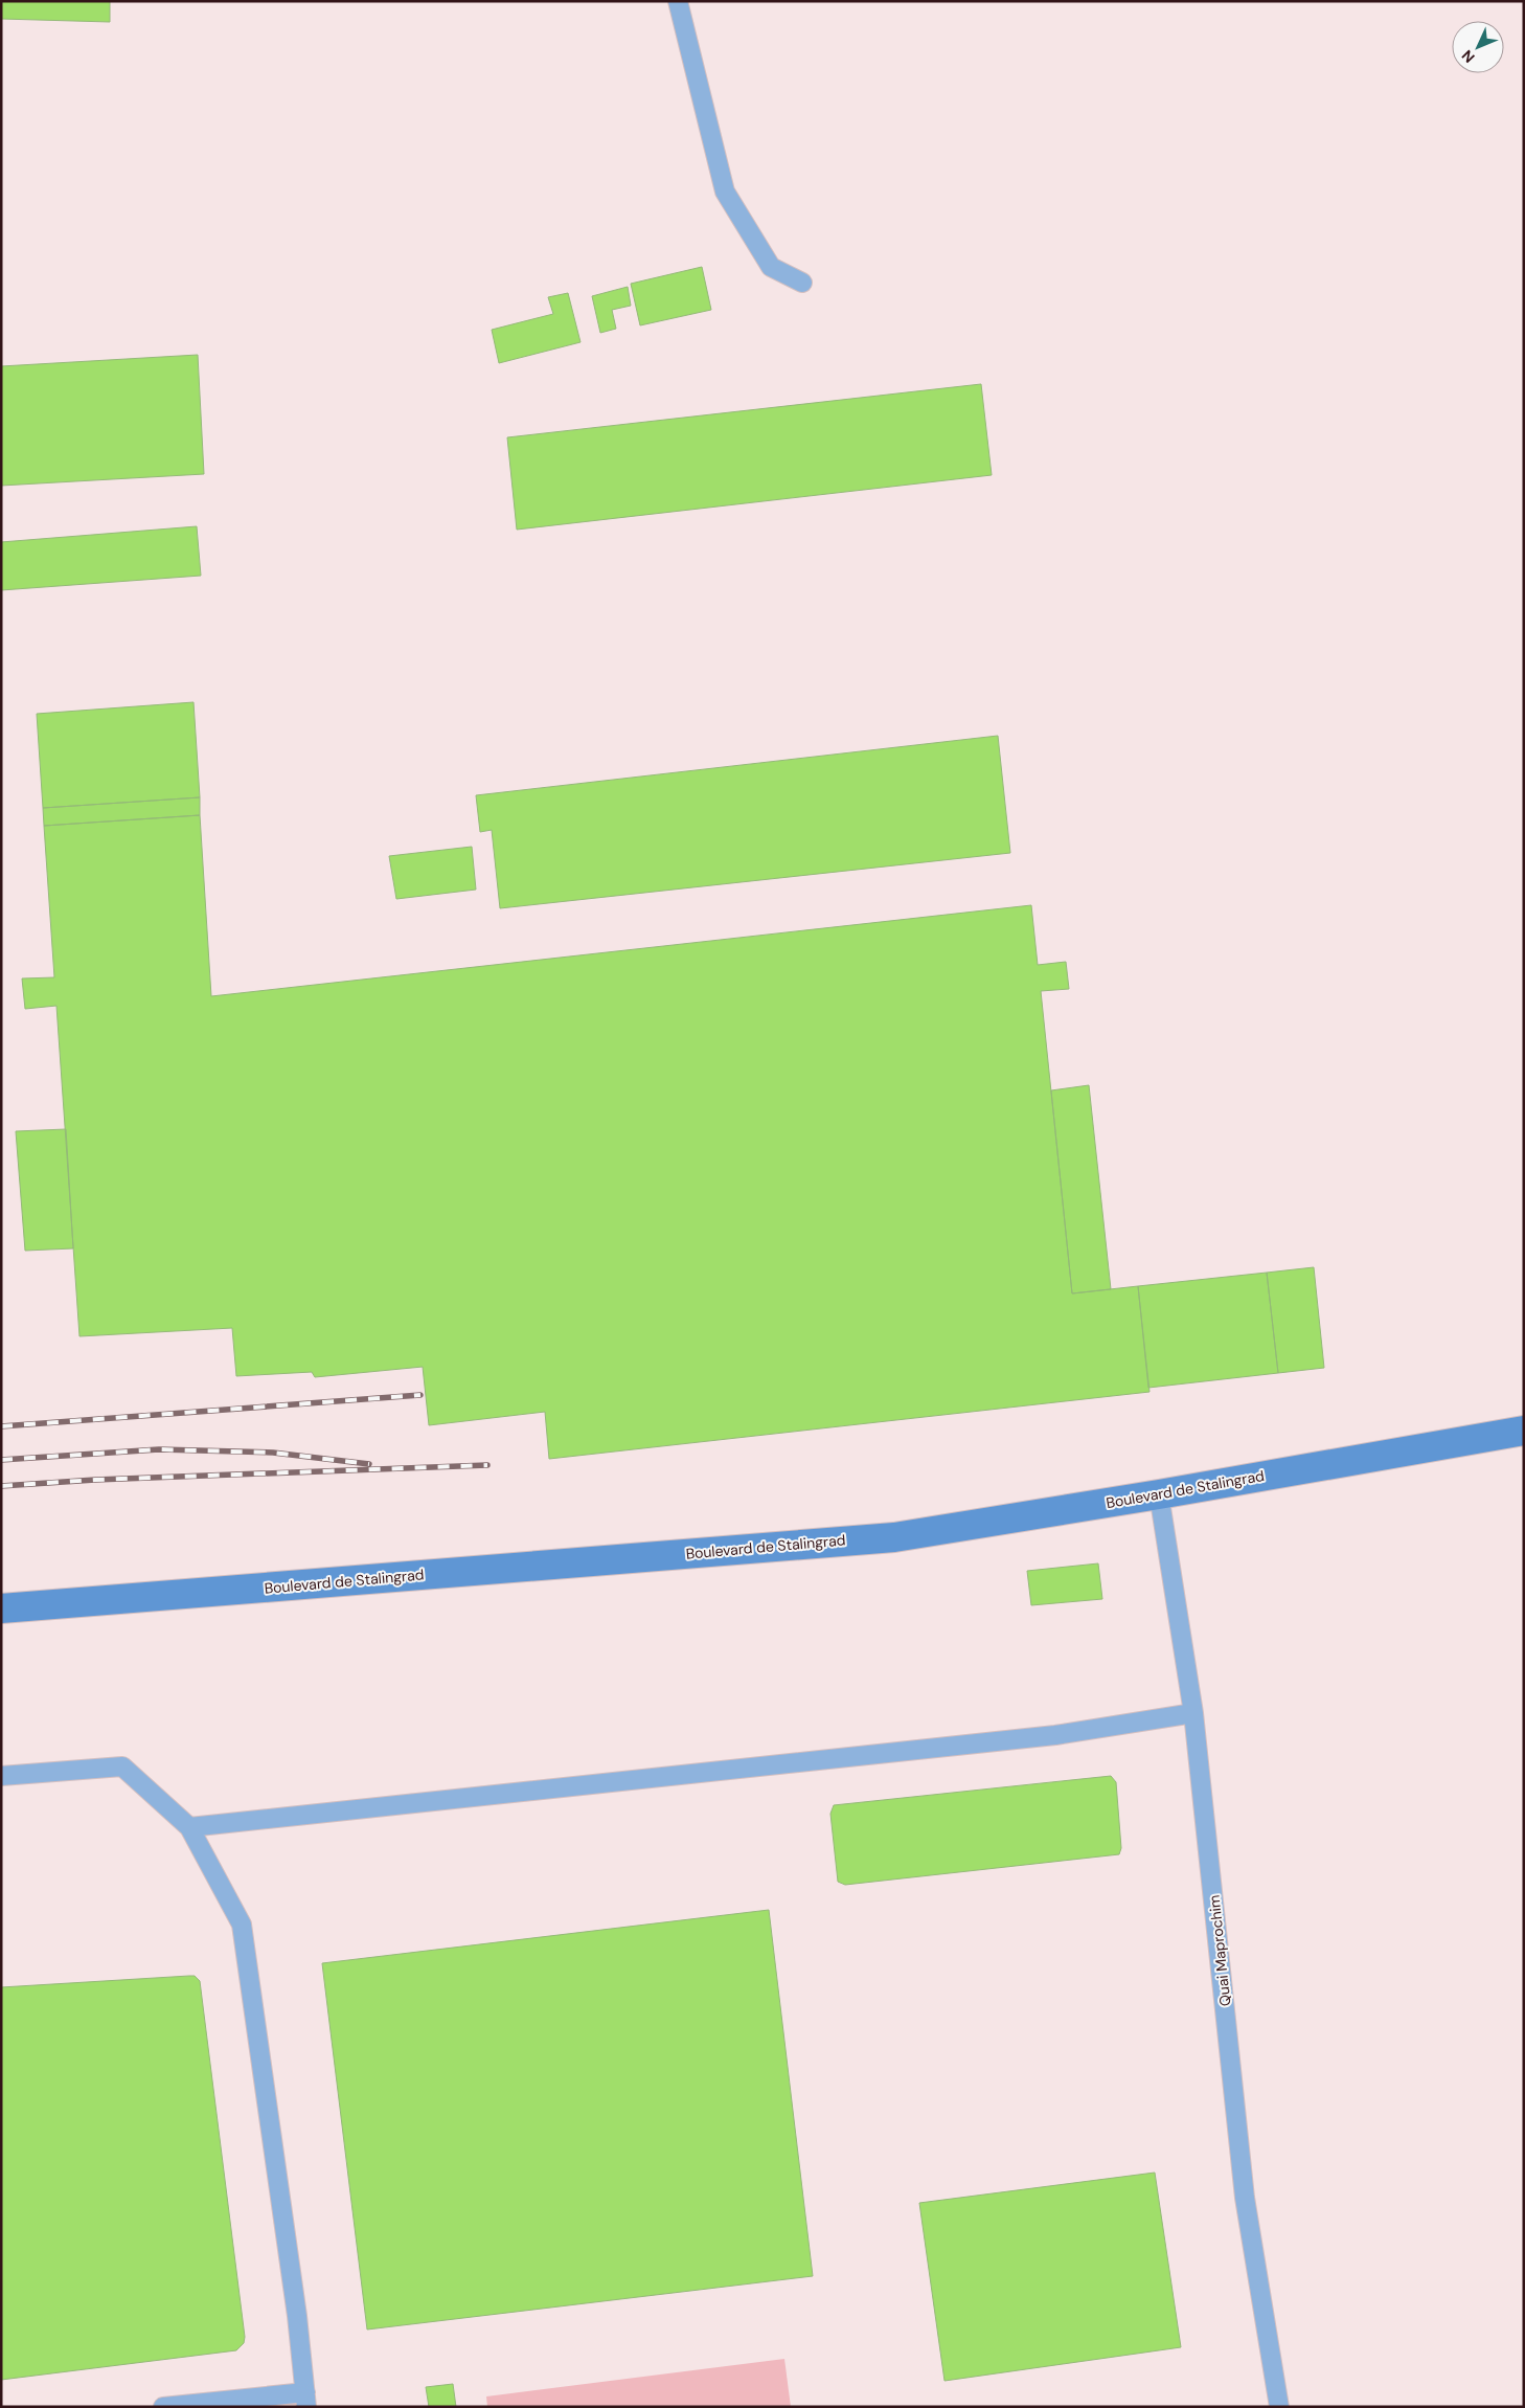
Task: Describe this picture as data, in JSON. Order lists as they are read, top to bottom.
{
  "streets": {
    "main road": ["Boulevard de Stalingrad"],
    "lane": ["Quai Maprochim"]
  },
  "crossings": [
    ["Boulevard de Stalingrad", "Quai Maprochim"]
  ],
  "north": "bottom left"
}
